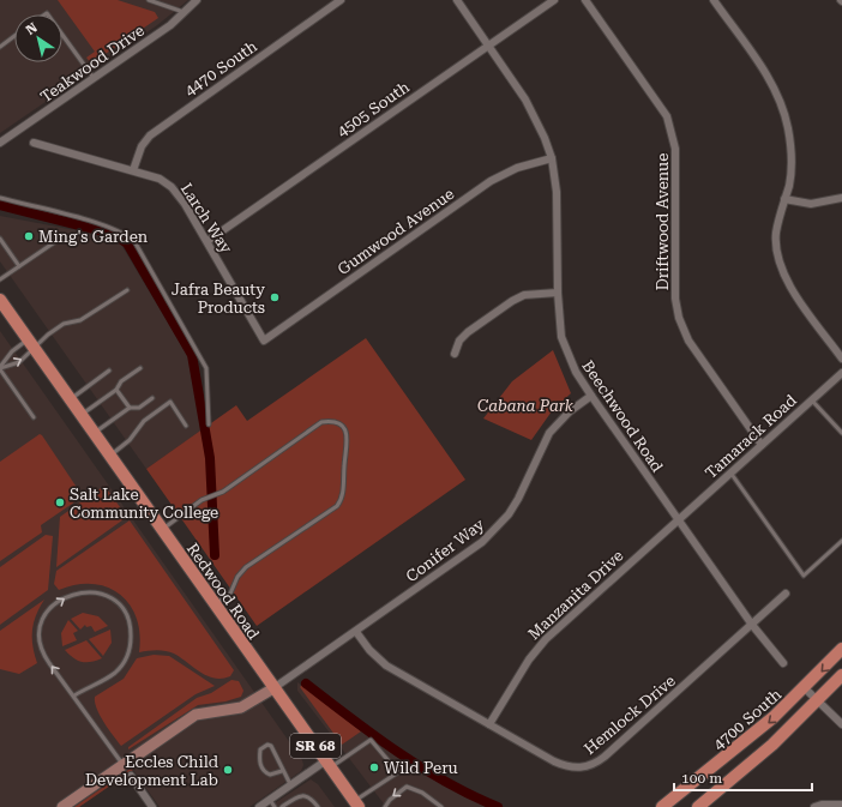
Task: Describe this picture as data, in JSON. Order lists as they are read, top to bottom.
{
  "streets": {
    "main road": ["Redwood Road", "4700 South", "SR 68"],
    "street": [
      "Teakwood Drive",
      "4470 South",
      "4505 South",
      "Larch Way",
      "Driftwood Avenue",
      "Gumwood Avenue",
      "Beechwood Road",
      "Tamarack Road",
      "Conifer Way",
      "Manzanita Drive",
      "Hemlock Drive"
    ]
  },
  "crossings": [
    ["4470 South", "Larch Way"],
    ["4505 South", "Larch Way"],
    ["4505 South", "Beechwood Road"],
    ["Larch Way", "Gumwood Avenue"],
    ["Driftwood Avenue", "Tamarack Road"],
    ["Gumwood Avenue", "Beechwood Road"],
    ["Beechwood Road", "Tamarack Road"],
    ["Beechwood Road", "Conifer Way"],
    ["Beechwood Road", "Manzanita Drive"],
    ["Beechwood Road", "Hemlock Drive"],
    ["Tamarack Road", "Manzanita Drive"],
    ["Conifer Way", "Redwood Road"],
    ["Conifer Way", "Hemlock Drive"],
    ["Manzanita Drive", "Hemlock Drive"]
  ],
  "parks": ["Cabana Park"],
  "places": [
    "Ming's Garden",
    "Jafra Beauty Products",
    "Salt Lake Community College",
    "Wild Peru",
    "Eccles Child Development Lab"
  ],
  "scale_bar": "100 m",
  "north": "top left"
}
